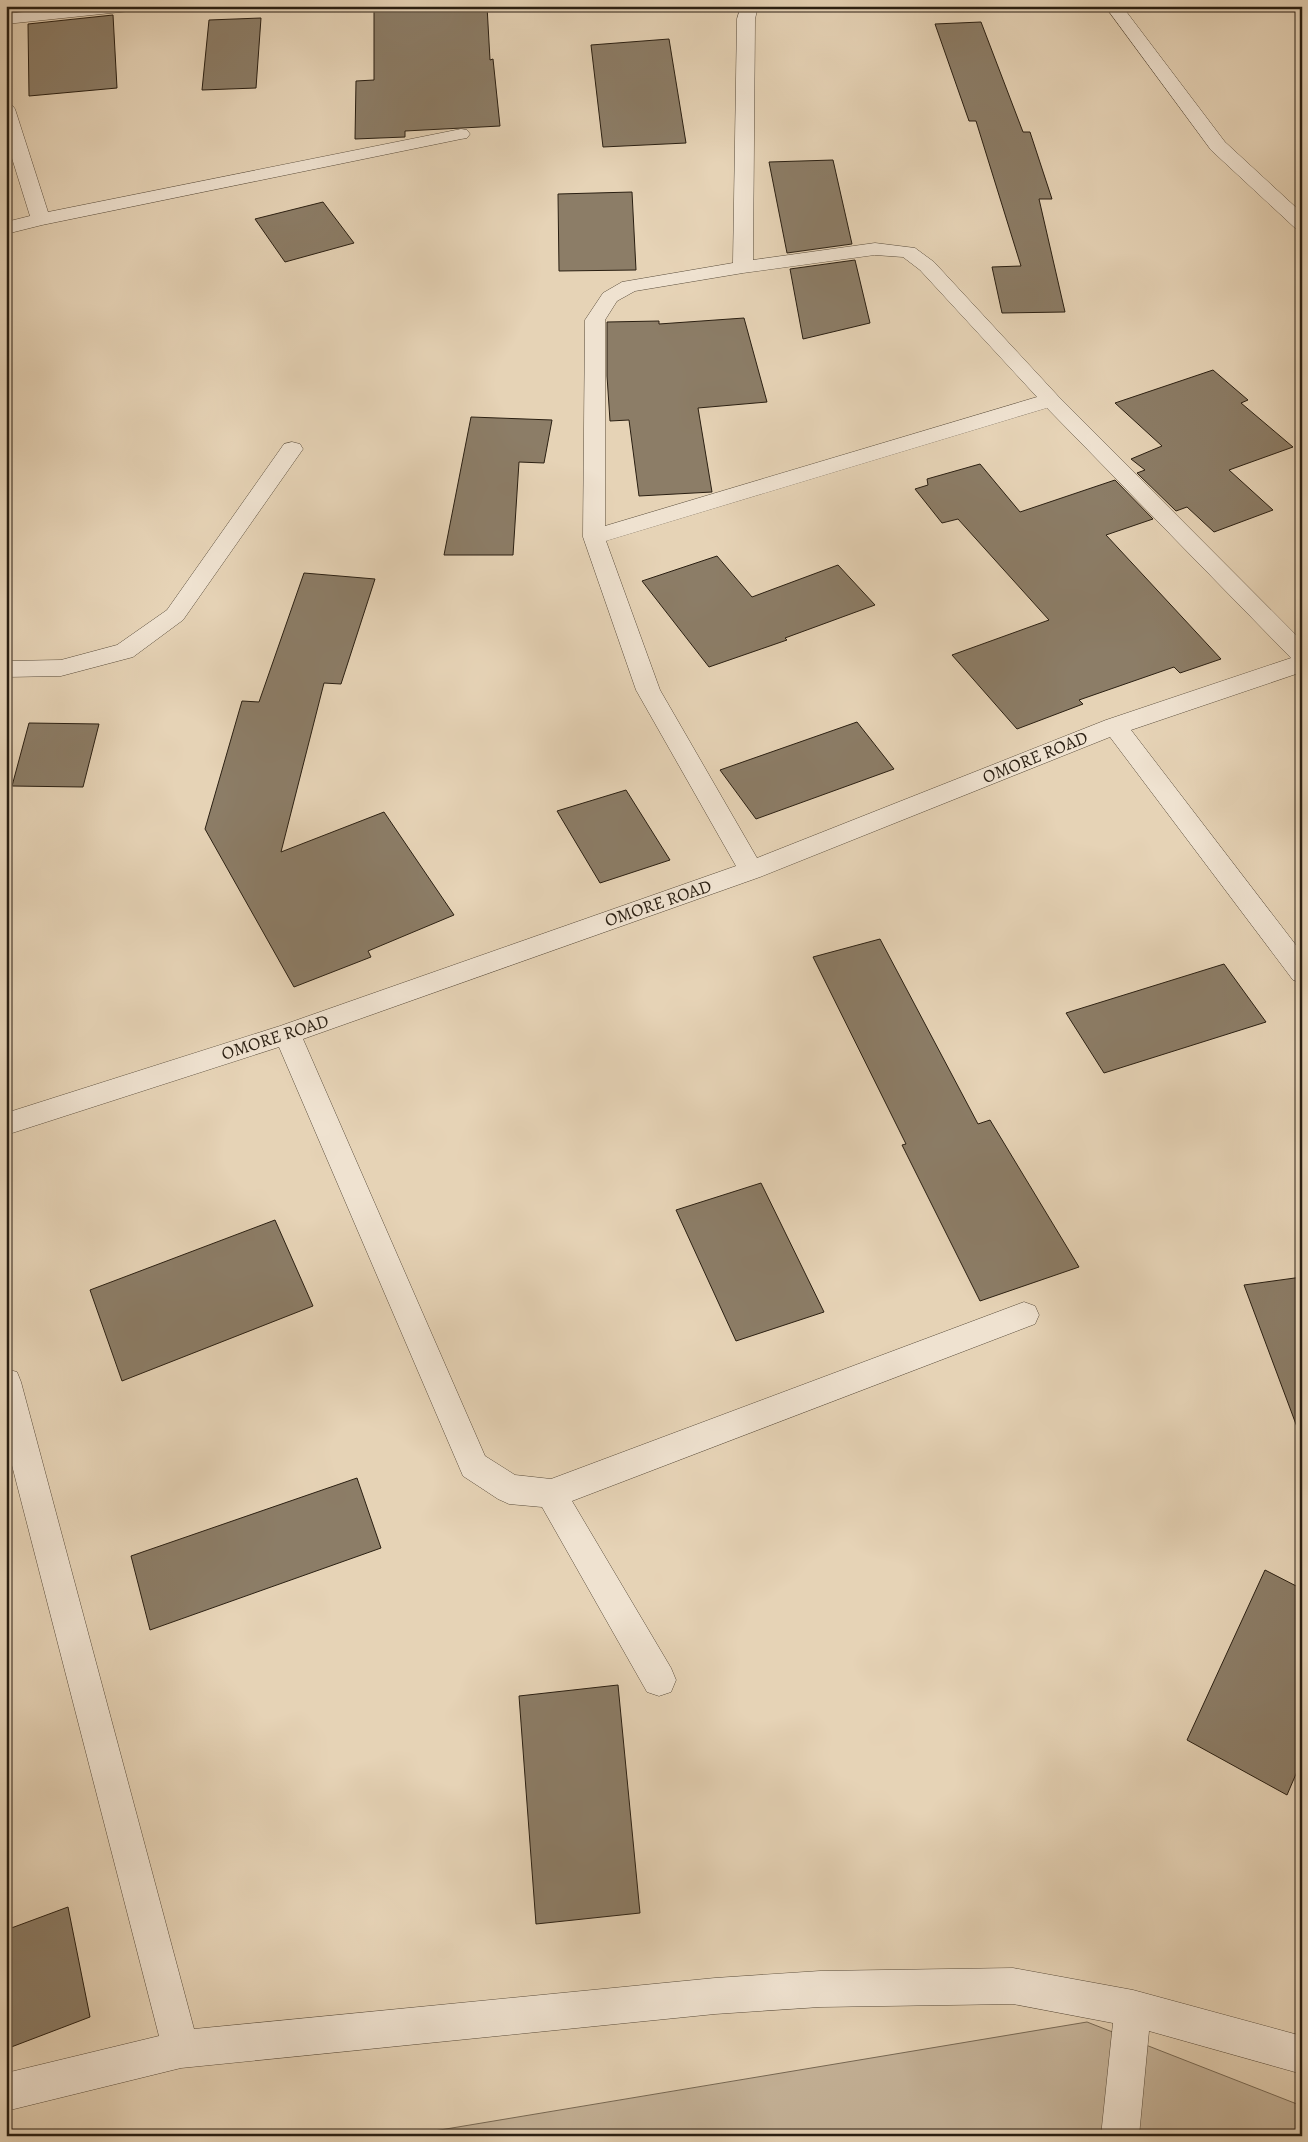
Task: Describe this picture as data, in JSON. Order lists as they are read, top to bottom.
{
  "streets": {
    "street": ["OMORE ROAD"]
  }
}
